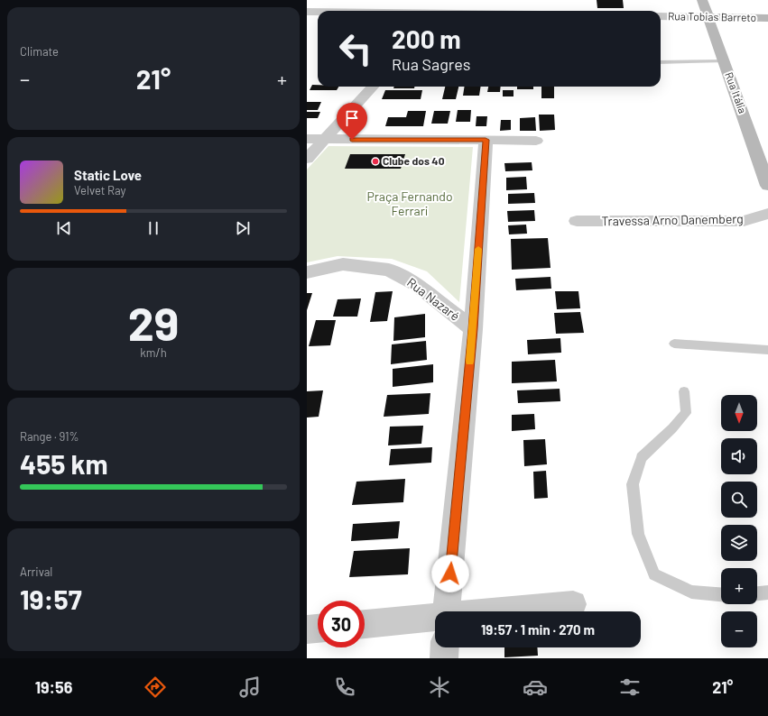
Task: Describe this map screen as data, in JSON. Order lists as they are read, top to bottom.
{
  "streets": {
    "street": [
      "Rua Tobias Barreto",
      "Rua Itália",
      "Travessa Arno Danemberg",
      "Rua Nazaré"
    ]
  },
  "crossings": [
    ["Rua Tobias Barreto", "Rua Itália"]
  ],
  "parks": ["Praça Fernando Ferrari"],
  "places": ["Clube dos 40"],
  "north": "bottom",
  "page": {
    "tile": [
      "Climate",
      ["29", "km/h"],
      ["Range · 91%", "455 km"],
      ["Arrival", "19:57"]
    ],
    "turn": ["200 m", "Rua Sagres"],
    "heat": ["−", "21°", "+"],
    "song": ["Static Love", "Velvet Ray"],
    "map_buttons": ["+", "−"],
    "limit": "30",
    "trip": "19:57 · 1 min · 270 m",
    "tabs": ["19:56", "21°"]
  }
}
